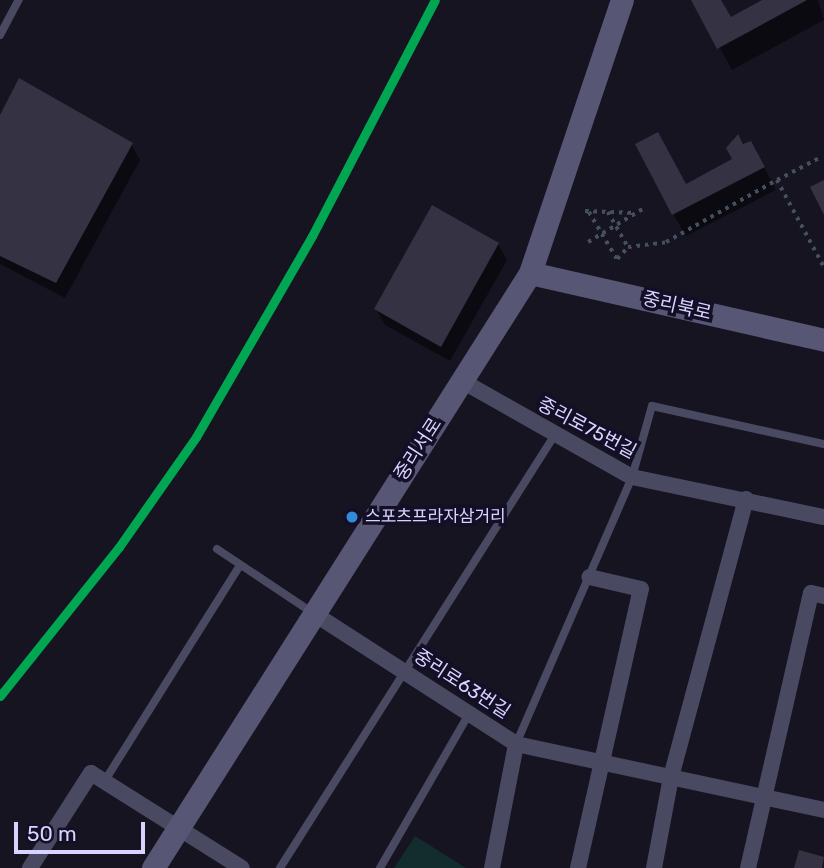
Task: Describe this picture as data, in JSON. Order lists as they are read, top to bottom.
{
  "streets": {
    "main road": ["중리북로", "중리서로"],
    "street": ["중리로75번길", "중리로63번길"]
  },
  "crossings": [
    ["중리북로", "중리서로"],
    ["중리로75번길", "중리서로"],
    ["중리서로", "중리로63번길"]
  ],
  "places": ["스포츠프라자삼거리"],
  "scale_bar": "50 m"
}
